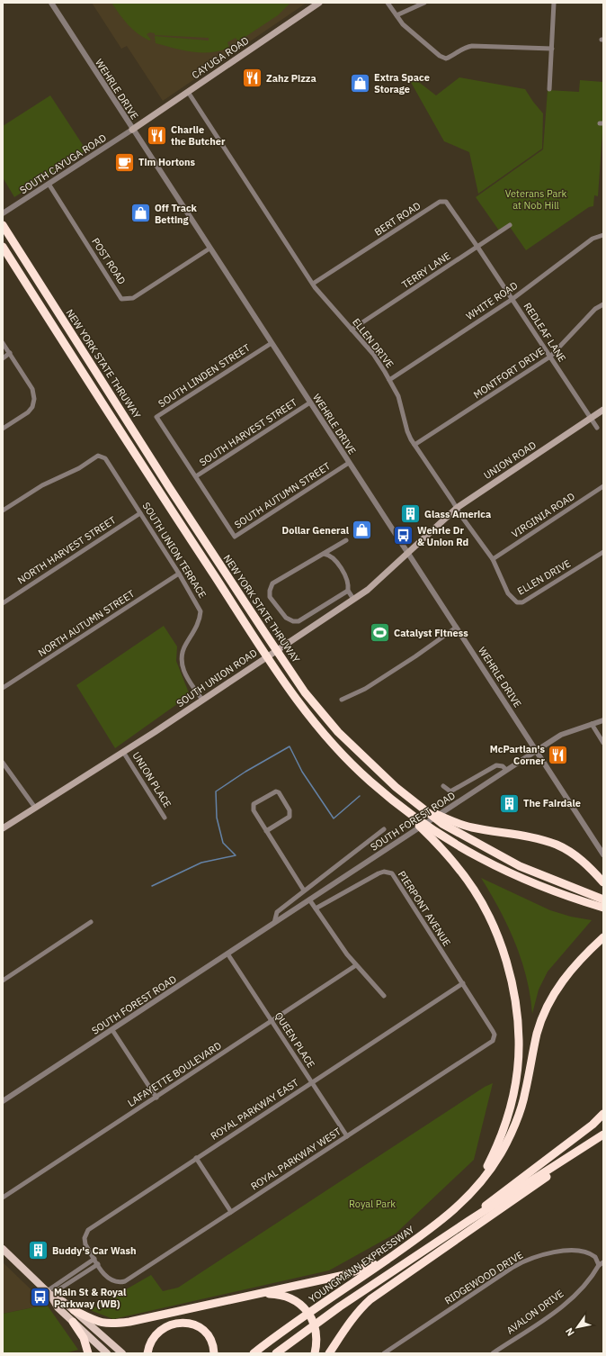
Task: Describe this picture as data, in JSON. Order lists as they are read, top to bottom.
{
  "streets": {
    "highway": ["NEW YORK STATE THRUWAY", "YOUNGMANN EXPRESSWAY"],
    "main road": ["CAYUGA ROAD", "UNION ROAD", "SOUTH UNION ROAD"],
    "street": [
      "WEHRLE DRIVE",
      "SOUTH CAYUGA ROAD",
      "BERT ROAD",
      "POST ROAD",
      "TERRY LANE",
      "WHITE ROAD",
      "REDLEAF LANE",
      "ELLEN DRIVE",
      "MONTFORT DRIVE",
      "SOUTH LINDEN STREET",
      "SOUTH HARVEST STREET",
      "SOUTH AUTUMN STREET",
      "VIRGINIA ROAD",
      "NORTH HARVEST STREET",
      "SOUTH UNION TERRACE",
      "NORTH AUTUMN STREET",
      "UNION PLACE",
      "SOUTH FOREST ROAD",
      "PIERPONT AVENUE",
      "QUEEN PLACE",
      "LAFAYETTE BOULEVARD",
      "ROYAL PARKWAY EAST",
      "ROYAL PARKWAY WEST",
      "RIDGEWOOD DRIVE",
      "AVALON DRIVE"
    ]
  },
  "crossings": [
    ["CAYUGA ROAD", "WEHRLE DRIVE"],
    ["CAYUGA ROAD", "SOUTH CAYUGA ROAD"],
    ["CAYUGA ROAD", "ELLEN DRIVE"],
    ["WEHRLE DRIVE", "SOUTH CAYUGA ROAD"],
    ["WEHRLE DRIVE", "POST ROAD"],
    ["WEHRLE DRIVE", "SOUTH LINDEN STREET"],
    ["WEHRLE DRIVE", "SOUTH HARVEST STREET"],
    ["WEHRLE DRIVE", "SOUTH AUTUMN STREET"],
    ["WEHRLE DRIVE", "SOUTH UNION ROAD"],
    ["WEHRLE DRIVE", "SOUTH FOREST ROAD"],
    ["SOUTH CAYUGA ROAD", "POST ROAD"],
    ["BERT ROAD", "TERRY LANE"],
    ["BERT ROAD", "REDLEAF LANE"],
    ["BERT ROAD", "ELLEN DRIVE"],
    ["TERRY LANE", "REDLEAF LANE"],
    ["TERRY LANE", "ELLEN DRIVE"],
    ["WHITE ROAD", "REDLEAF LANE"],
    ["WHITE ROAD", "ELLEN DRIVE"],
    ["REDLEAF LANE", "MONTFORT DRIVE"],
    ["REDLEAF LANE", "UNION ROAD"],
    ["ELLEN DRIVE", "MONTFORT DRIVE"],
    ["ELLEN DRIVE", "UNION ROAD"],
    ["ELLEN DRIVE", "VIRGINIA ROAD"],
    ["SOUTH LINDEN STREET", "SOUTH HARVEST STREET"],
    ["SOUTH LINDEN STREET", "SOUTH AUTUMN STREET"],
    ["SOUTH HARVEST STREET", "SOUTH AUTUMN STREET"],
    ["UNION ROAD", "SOUTH UNION ROAD"],
    ["NORTH HARVEST STREET", "SOUTH UNION TERRACE"],
    ["SOUTH UNION TERRACE", "NORTH AUTUMN STREET"],
    ["SOUTH UNION TERRACE", "SOUTH UNION ROAD"],
    ["SOUTH UNION ROAD", "UNION PLACE"],
    ["SOUTH FOREST ROAD", "QUEEN PLACE"],
    ["PIERPONT AVENUE", "ROYAL PARKWAY EAST"],
    ["PIERPONT AVENUE", "ROYAL PARKWAY WEST"],
    ["QUEEN PLACE", "LAFAYETTE BOULEVARD"],
    ["QUEEN PLACE", "ROYAL PARKWAY EAST"],
    ["QUEEN PLACE", "ROYAL PARKWAY WEST"],
    ["ROYAL PARKWAY EAST", "ROYAL PARKWAY WEST"],
    ["RIDGEWOOD DRIVE", "AVALON DRIVE"]
  ],
  "parks": ["Veterans Park at Nob Hill", "Royal Park"],
  "places": {
    "restaurant": ["Zahz Pizza", "Charlie the Butcher", "McPartlan's Corner"],
    "shop": ["Extra Space Storage", "Off Track Betting", "Dollar General"],
    "cafe": ["Tim Hortons"],
    "building": ["Glass America", "The Fairdale", "Buddy's Car Wash"],
    "bus stop": ["Wehrle Dr & Union Rd", "Main St & Royal Parkway (WB)"],
    "sports": ["Catalyst Fitness"]
  },
  "north": "bottom left"
}
